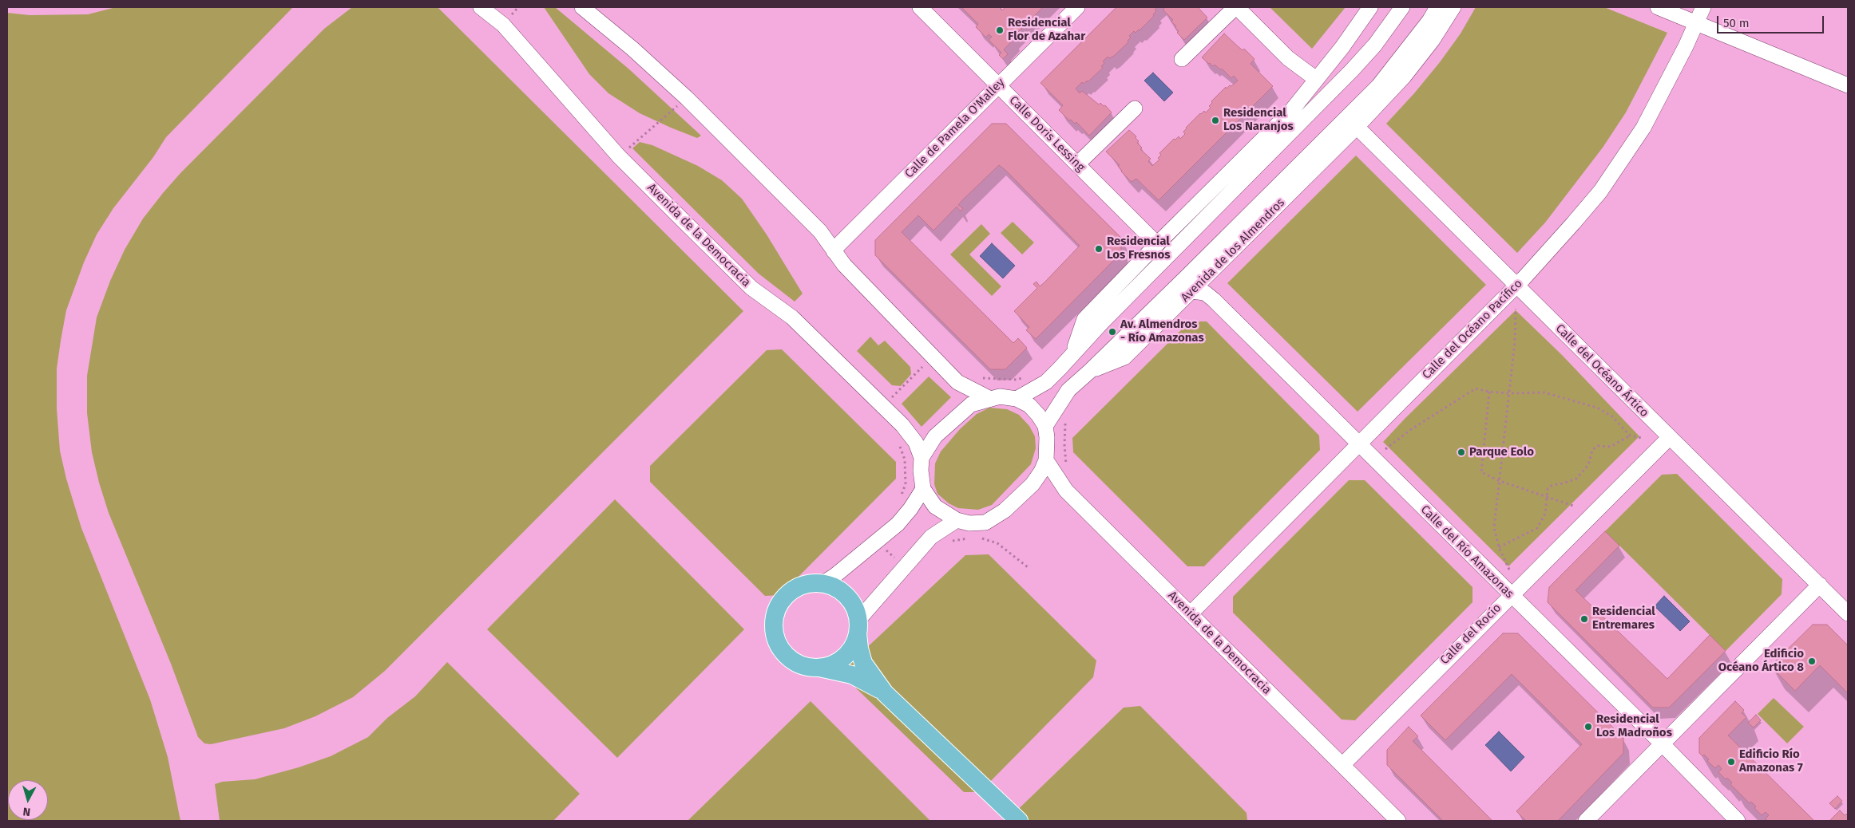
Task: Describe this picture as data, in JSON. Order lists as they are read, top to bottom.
{
  "streets": {
    "street": [
      "Calle de Pamela O'Malley",
      "Calle Doris Lessing",
      "Avenida de la Democracia",
      "Avenida de los Almendros",
      "Calle del Océano Pacífico",
      "Calle del Océano Ártico",
      "Calle del Río Amazonas",
      "Calle del Rocío"
    ]
  },
  "crossings": [
    ["Calle de Pamela O'Malley", "Calle Doris Lessing"],
    ["Avenida de la Democracia", "Avenida de los Almendros"],
    ["Avenida de la Democracia", "Calle del Océano Pacífico"],
    ["Avenida de la Democracia", "Calle del Rocío"],
    ["Avenida de los Almendros", "Calle del Océano Ártico"],
    ["Avenida de los Almendros", "Calle del Río Amazonas"],
    ["Calle del Océano Pacífico", "Calle del Océano Ártico"],
    ["Calle del Océano Pacífico", "Calle del Río Amazonas"],
    ["Calle del Océano Ártico", "Calle del Rocío"],
    ["Calle del Río Amazonas", "Calle del Rocío"]
  ],
  "places": [
    "Residencial Flor de Azahar",
    "Residencial Los Naranjos",
    "Residencial Los Fresnos",
    "Av. Almendros - Río Amazonas",
    "Parque Eolo",
    "Residencial Entremares",
    "Edificio Océano Ártico 8",
    "Residencial Los Madroños",
    "Edificio Río Amazonas 7"
  ],
  "scale_bar": "50 m",
  "north": "bottom"
}
